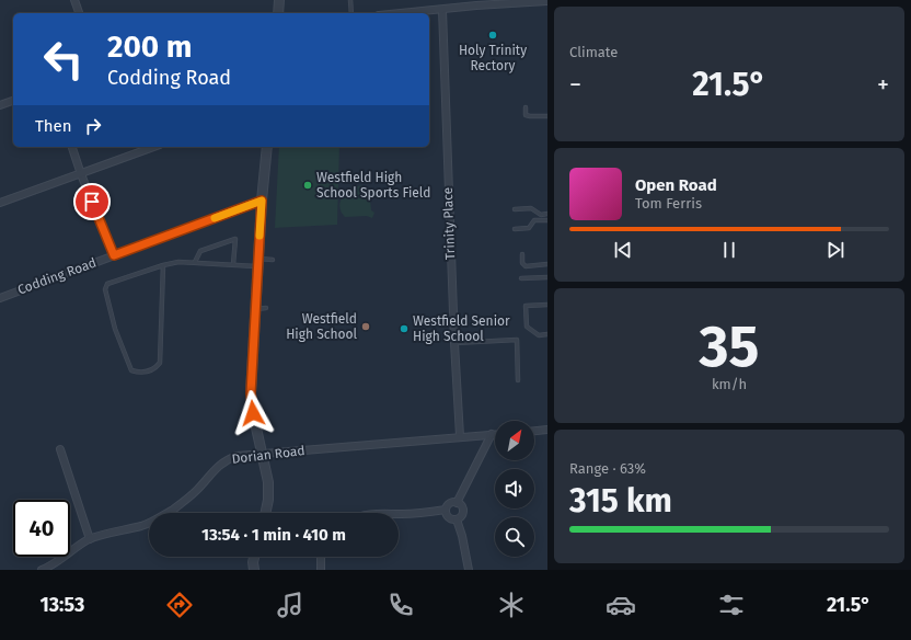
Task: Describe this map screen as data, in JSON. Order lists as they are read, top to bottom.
{
  "streets": {
    "street": ["Trinity Place", "Codding Road", "Dorian Road"]
  },
  "crossings": [
    ["Trinity Place", "Dorian Road"]
  ],
  "places": [
    "Holy Trinity Rectory",
    "Westfield High School Sports Field",
    "Westfield High School",
    "Westfield Senior High School"
  ],
  "north": "top right",
  "page": {
    "tile": [
      "Climate",
      ["35", "km/h"],
      ["Range · 63%", "315 km"]
    ],
    "turn": ["200 m", "Codding Road"],
    "heat": ["−", "21.5°", "+"],
    "then": "Then",
    "song": ["Open Road", "Tom Ferris"],
    "limit": "40",
    "trip": "13:54 · 1 min · 410 m",
    "tabs": ["13:53", "21.5°"]
  }
}
